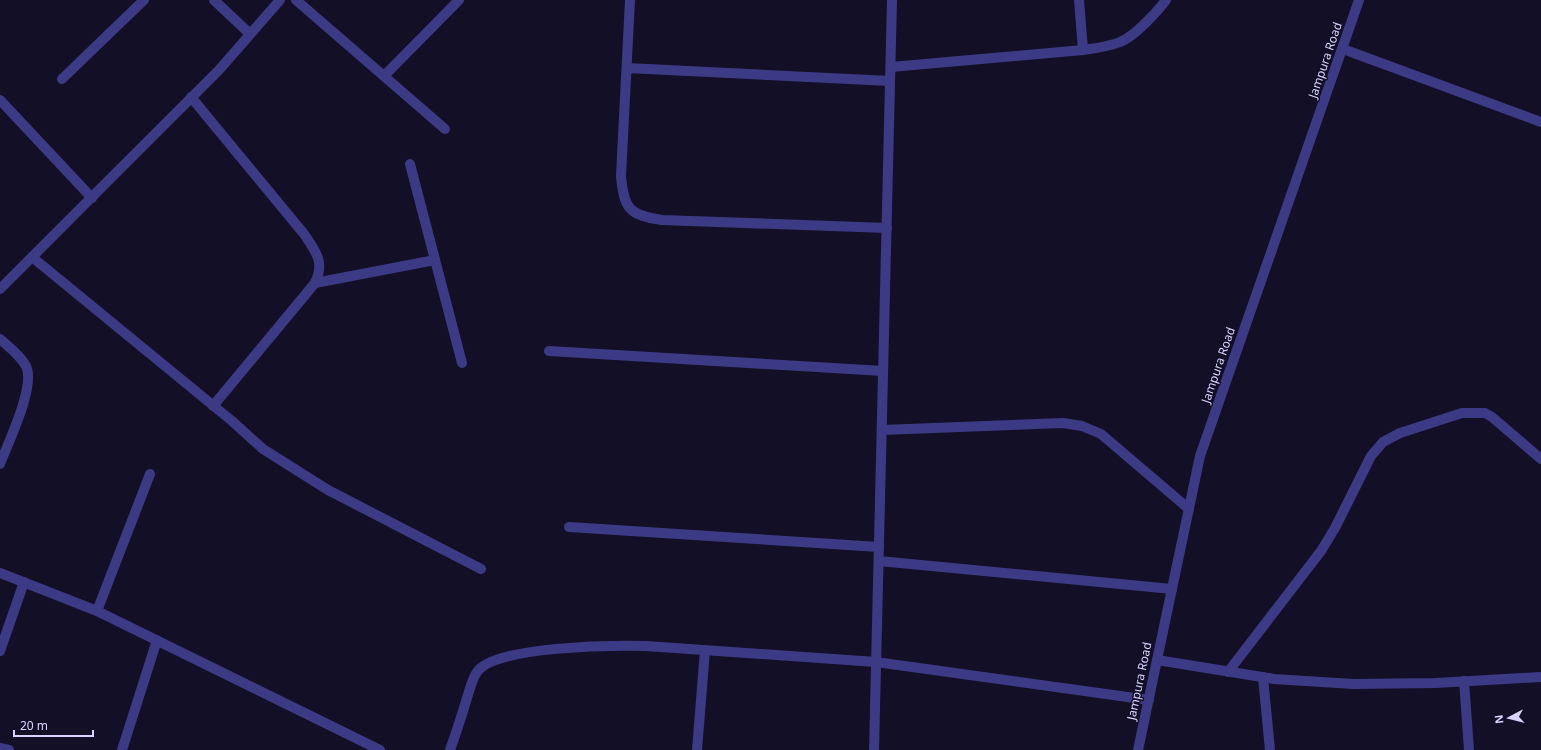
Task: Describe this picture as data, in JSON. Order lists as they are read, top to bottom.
{
  "streets": {
    "street": ["Jampura Road"]
  },
  "scale_bar": "20 m",
  "north": "left"
}
